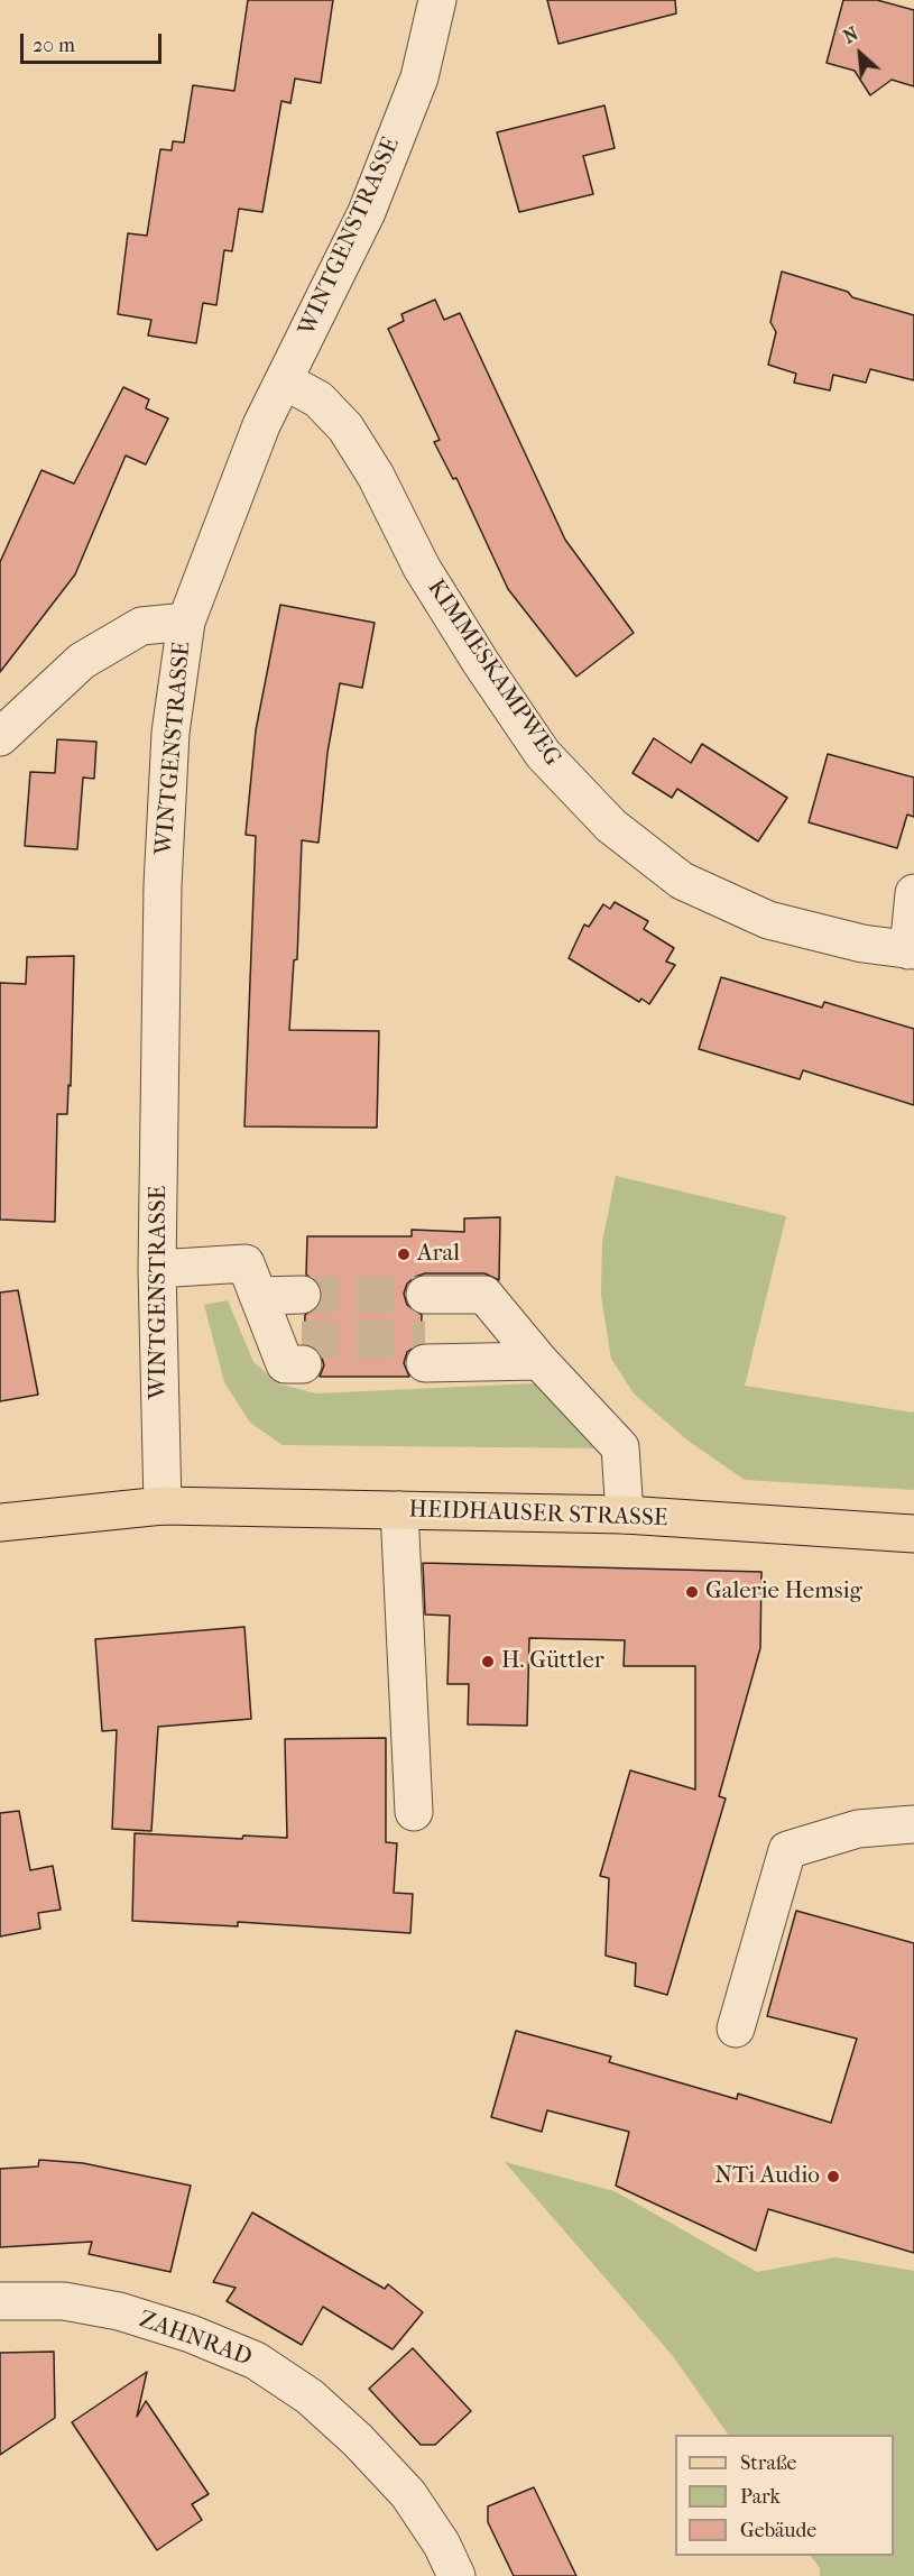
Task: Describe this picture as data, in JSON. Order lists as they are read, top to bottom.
{
  "streets": {
    "main road": ["HEIDHAUSER STRASSE"],
    "street": ["WINTGENSTRASSE", "KIMMESKAMPWEG", "ZAHNRAD"]
  },
  "crossings": [
    ["WINTGENSTRASSE", "KIMMESKAMPWEG"],
    ["WINTGENSTRASSE", "HEIDHAUSER STRASSE"]
  ],
  "places": [
    "Aral",
    "Galerie Hemsig",
    "H. Güttler",
    "NTi Audio"
  ],
  "legend": ["Straße", "Park", "Gebäude"],
  "scale_bar": "20 m",
  "north": "top left"
}
